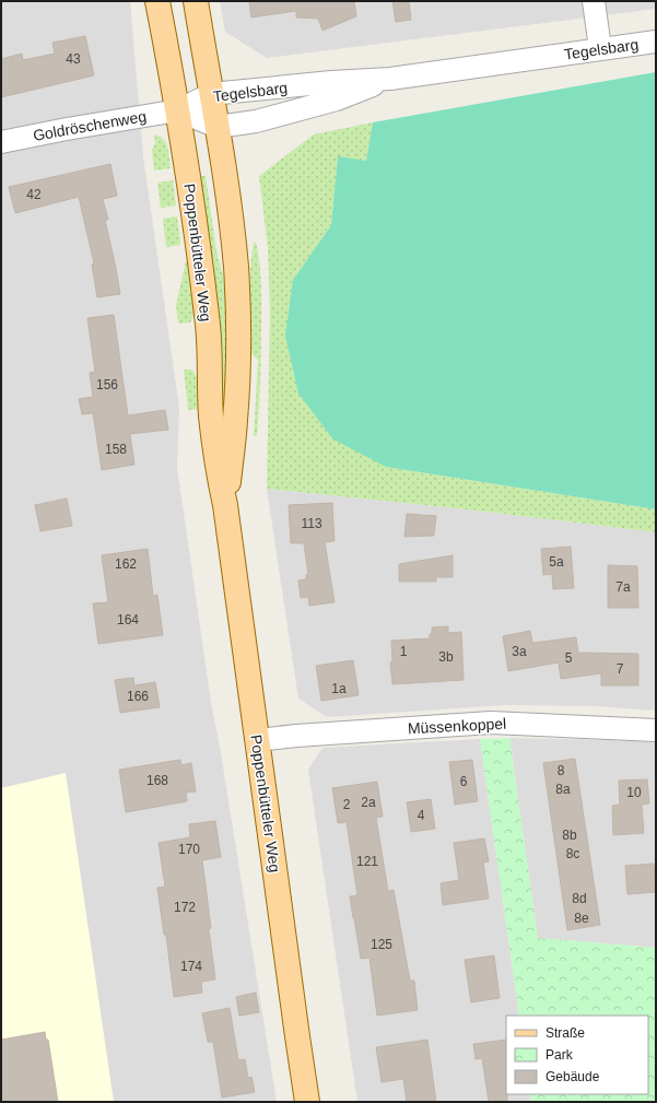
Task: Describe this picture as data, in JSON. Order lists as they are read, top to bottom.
{
  "streets": {
    "main road": ["Poppenbütteler Weg"],
    "street": ["Tegelsbarg", "Goldröschenweg", "Müssenkoppel"]
  },
  "crossings": [
    ["Tegelsbarg", "Goldröschenweg"],
    ["Tegelsbarg", "Poppenbütteler Weg"],
    ["Goldröschenweg", "Poppenbütteler Weg"],
    ["Poppenbütteler Weg", "Müssenkoppel"]
  ],
  "house_numbers": [
    "43",
    "42",
    "156",
    "158",
    "113",
    "5a",
    "162",
    "7a",
    "164",
    "1",
    "3a",
    "3b",
    "5",
    "7",
    "1a",
    "166",
    "8",
    "168",
    "6",
    "8a",
    "10",
    "2a",
    "2",
    "4",
    "8b",
    "170",
    "8c",
    "121",
    "8d",
    "172",
    "8e",
    "125",
    "174"
  ],
  "legend": ["Straße", "Park", "Gebäude"]
}
